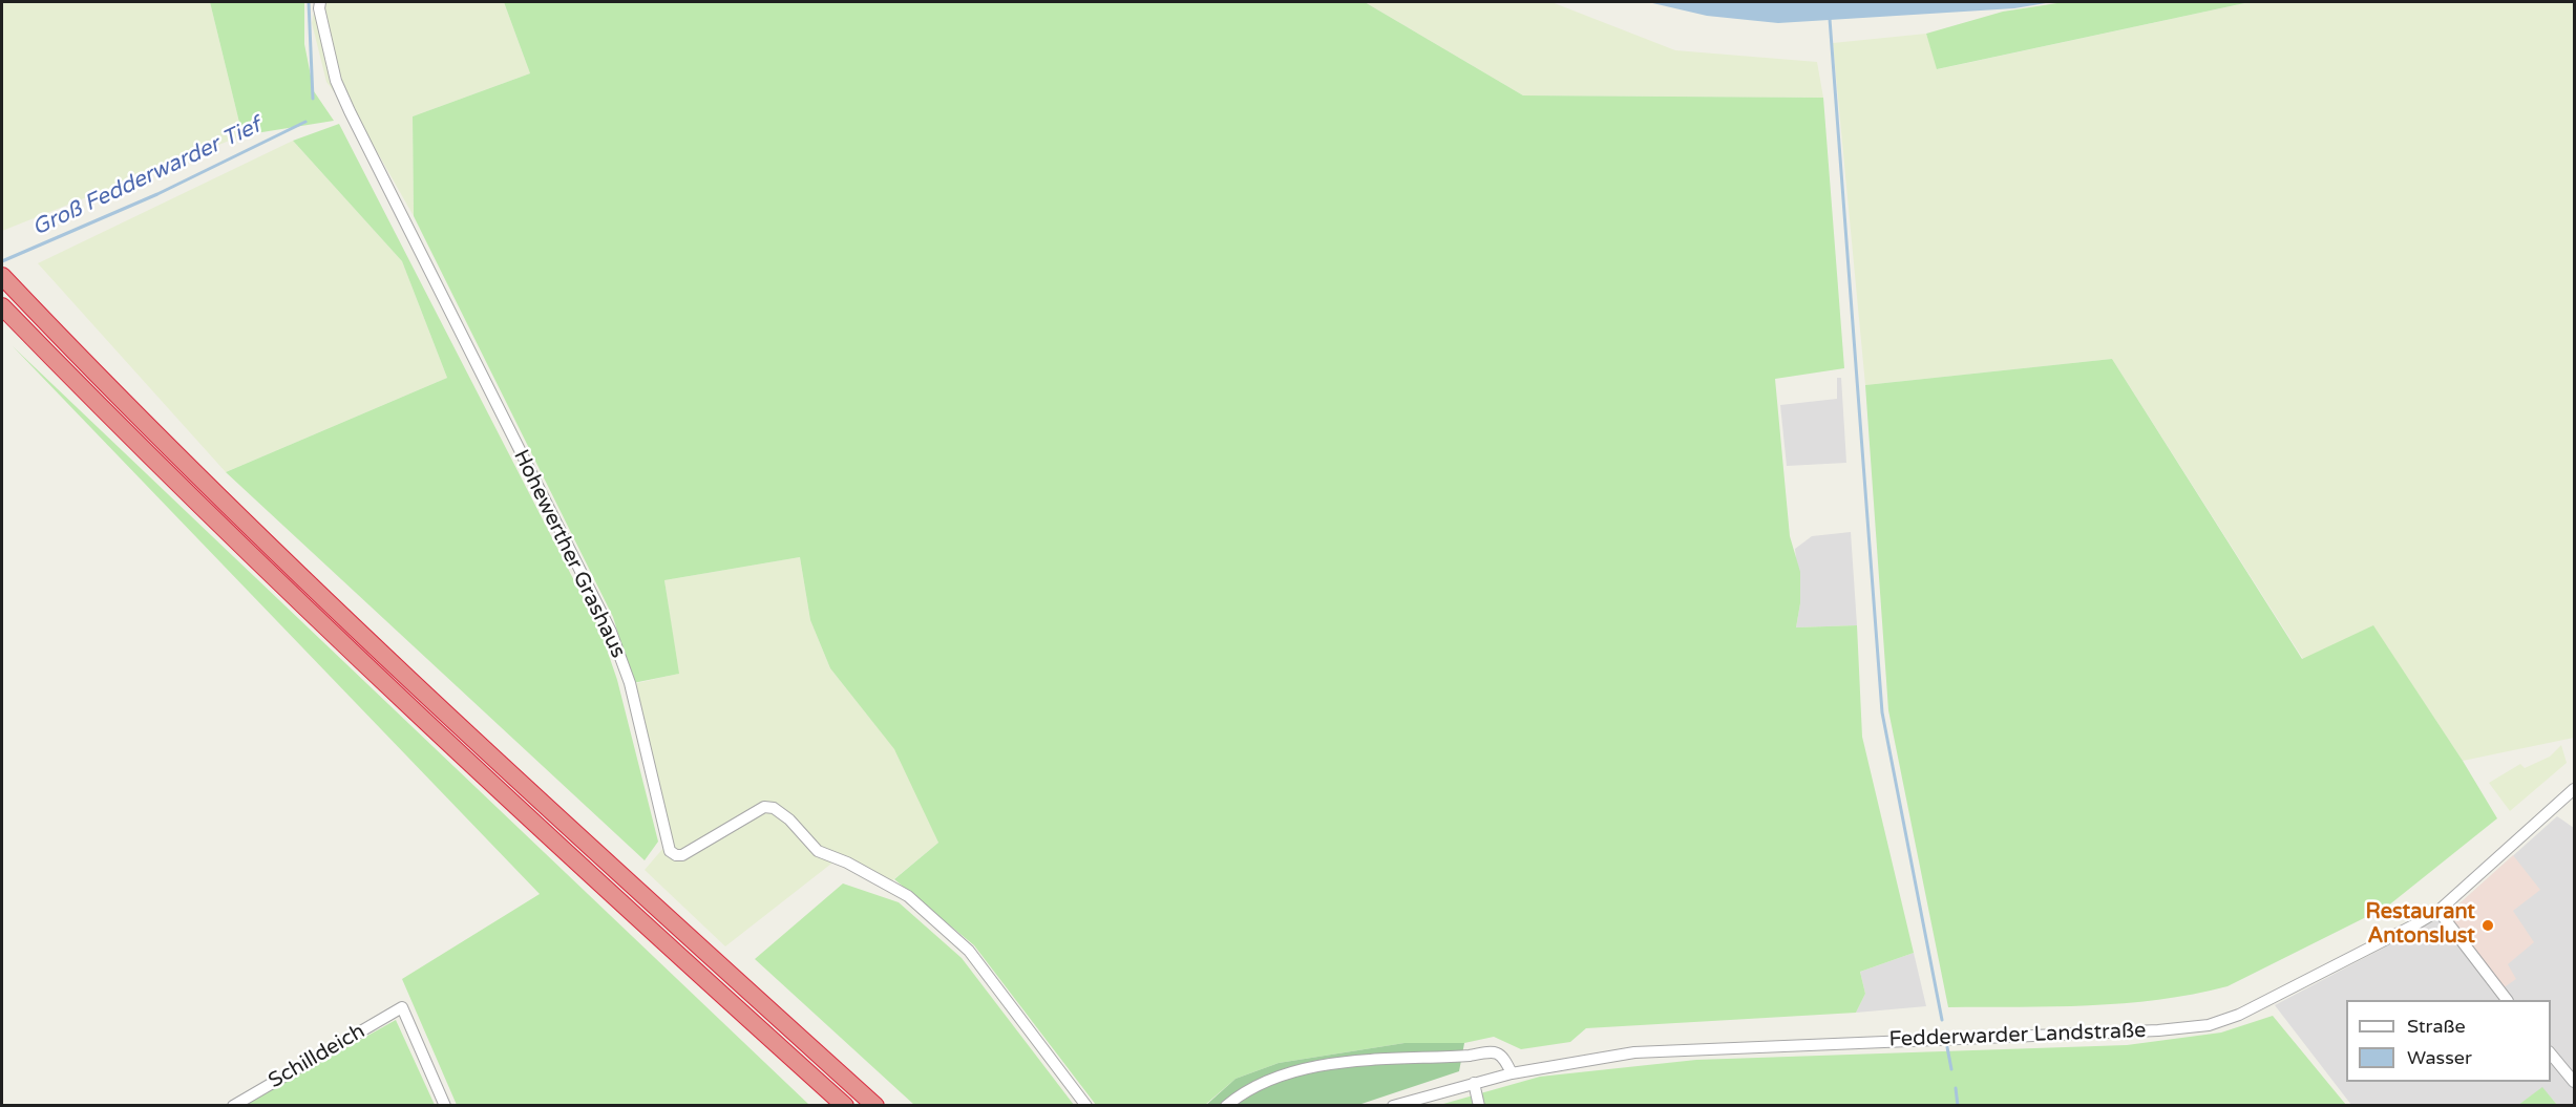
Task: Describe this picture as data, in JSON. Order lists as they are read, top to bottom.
{
  "streets": {
    "street": ["Hohewerther Grashaus", "Fedderwarder Landstraße", "Schilldeich"]
  },
  "water": ["Groß Fedderwarder Tief"],
  "places": ["Restaurant Antonslust"],
  "legend": ["Straße", "Wasser"]
}
